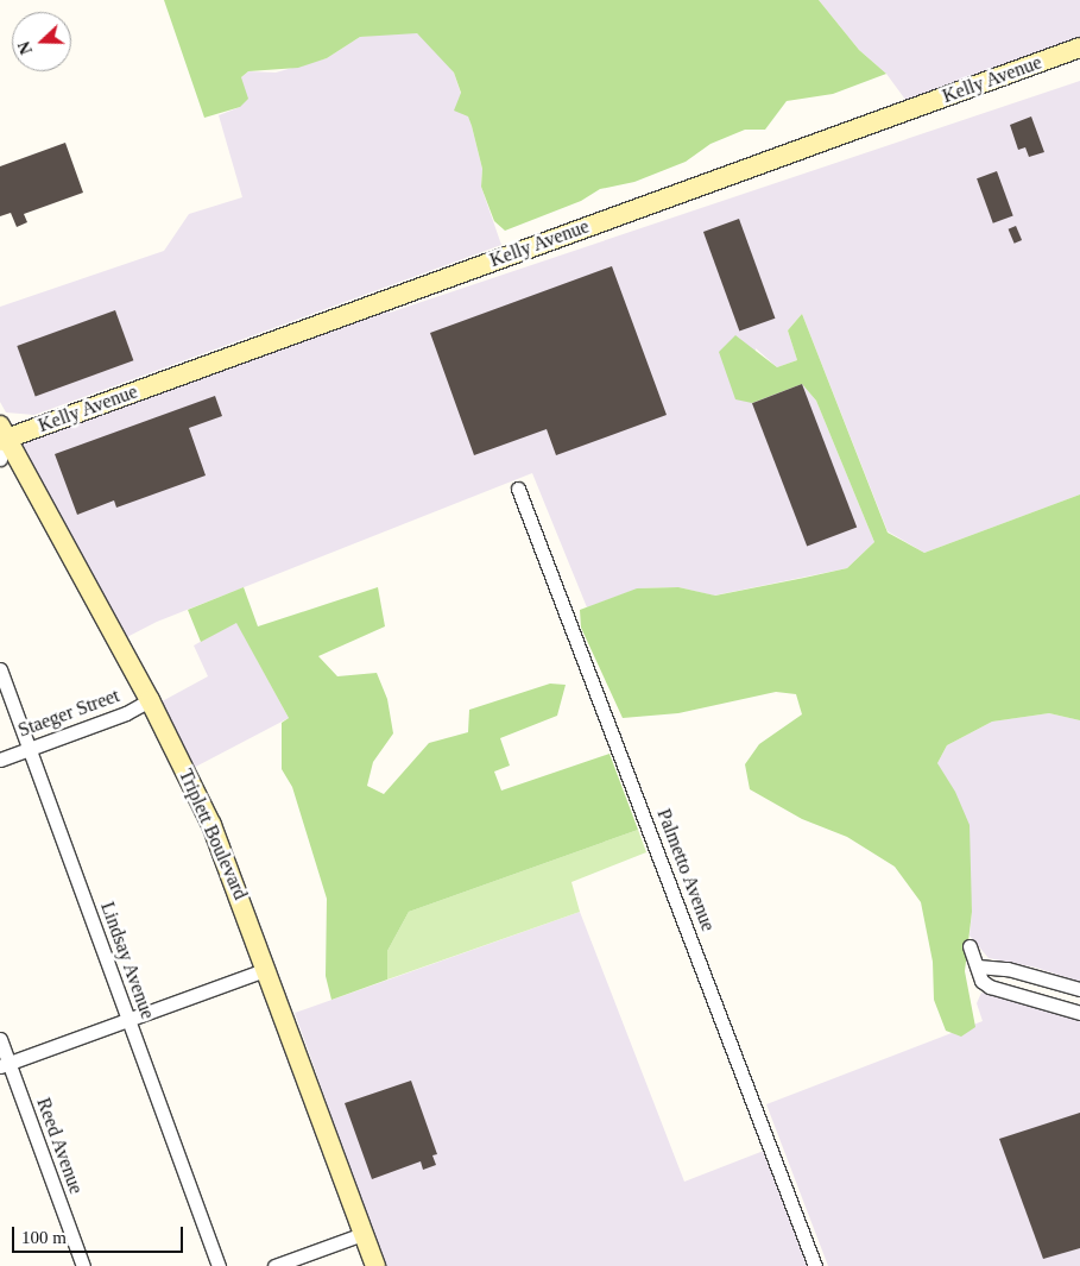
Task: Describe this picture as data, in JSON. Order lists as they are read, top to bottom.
{
  "streets": {
    "main road": ["Kelly Avenue", "Triplett Boulevard"],
    "street": [
      "Staeger Street",
      "Palmetto Avenue",
      "Lindsay Avenue",
      "Reed Avenue"
    ]
  },
  "crossings": [
    ["Kelly Avenue", "Triplett Boulevard"],
    ["Staeger Street", "Triplett Boulevard"],
    ["Staeger Street", "Lindsay Avenue"]
  ],
  "scale_bar": "100 m",
  "north": "left"
}
